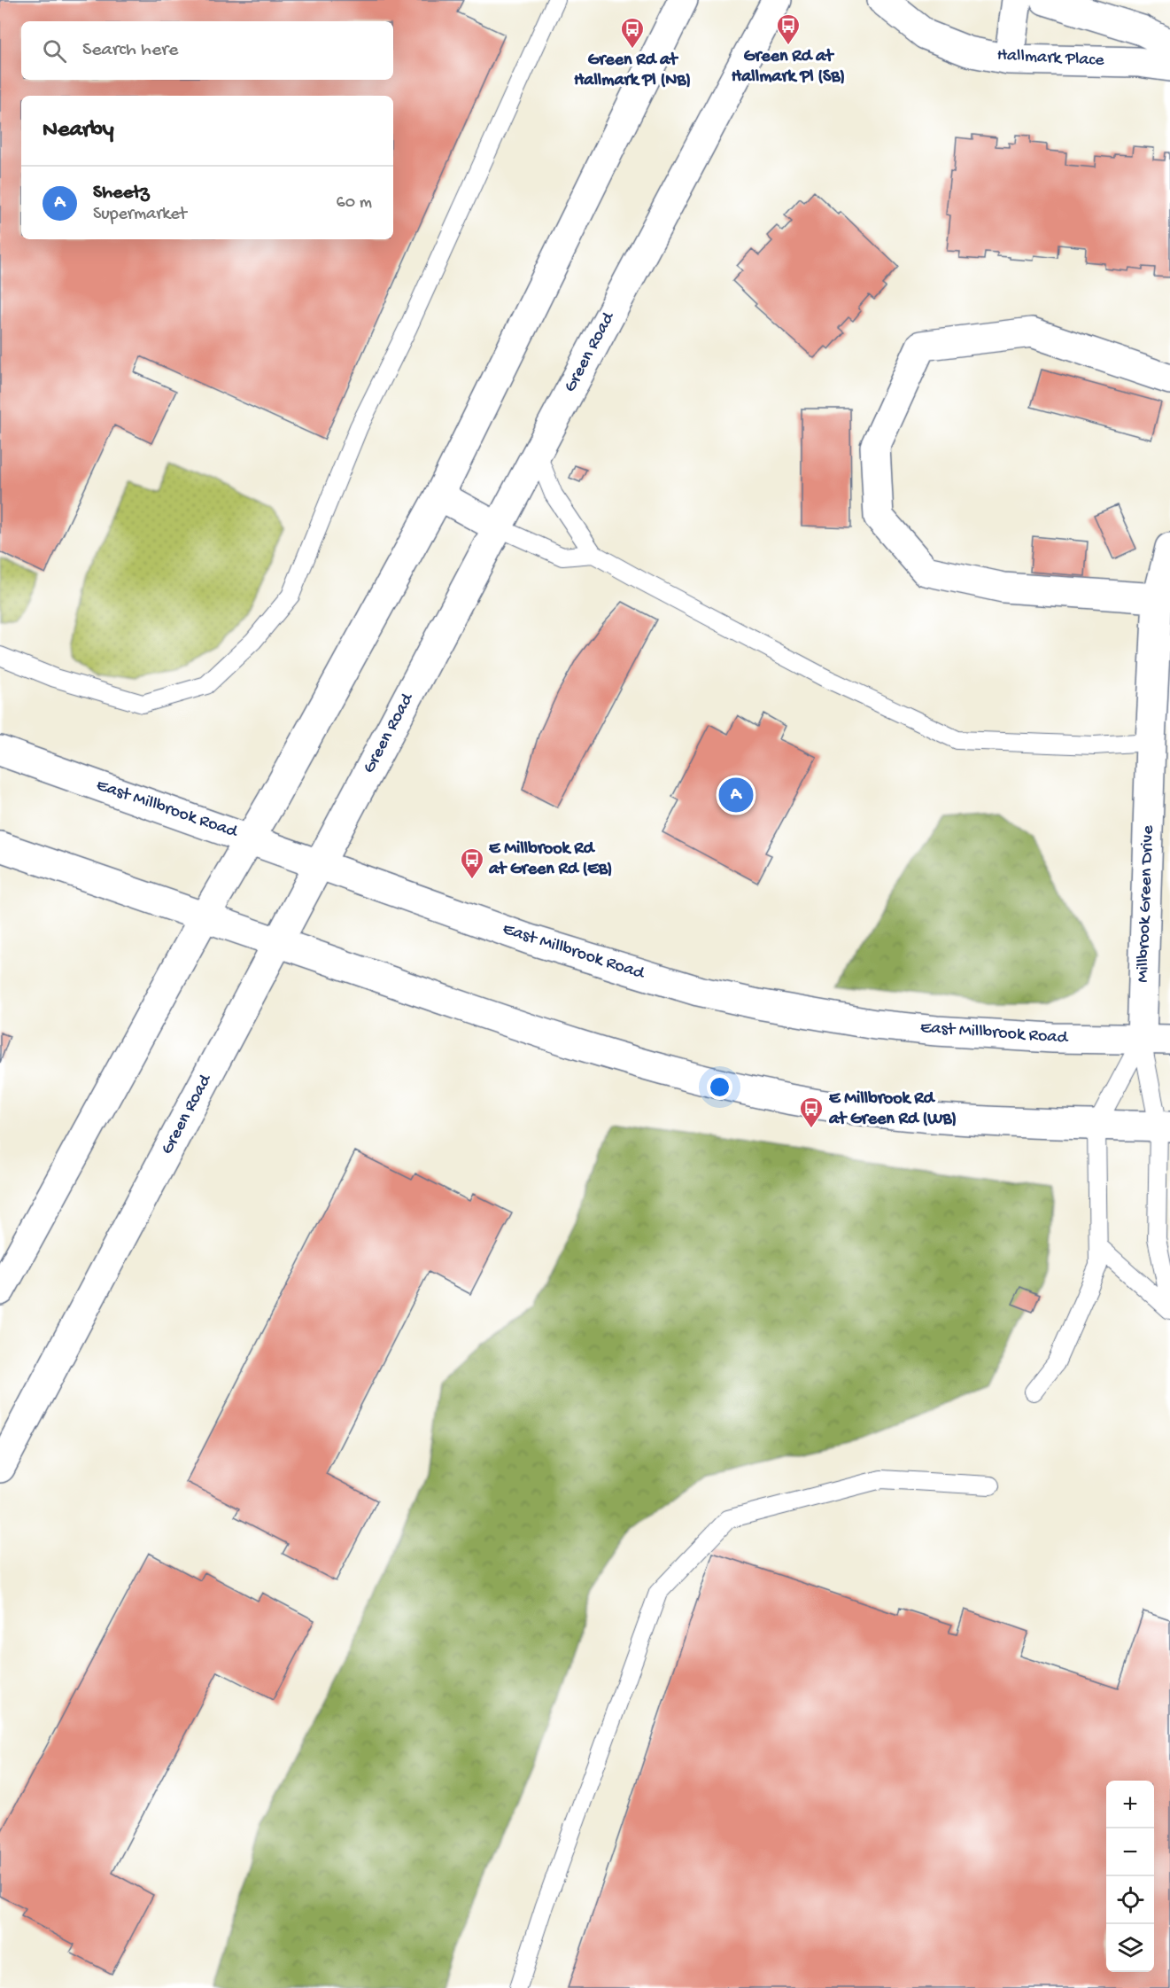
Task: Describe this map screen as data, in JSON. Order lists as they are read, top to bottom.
{
  "streets": {
    "street": [
      "Hallmark Place",
      "Green Road",
      "East Millbrook Road",
      "Millbrook Green Drive"
    ]
  },
  "crossings": [
    ["Green Road", "East Millbrook Road"],
    ["East Millbrook Road", "Millbrook Green Drive"]
  ],
  "places": {
    "bus stop": [
      "Green Rd at Hallmark Pl (SB)",
      "Green Rd at Hallmark Pl (NB)",
      "E Millbrook Rd at Green Rd (EB)",
      "E Millbrook Rd at Green Rd (WB)"
    ]
  },
  "page": {
    "search": "Search here",
    "heading": "Nearby",
    "list": [
      {
        "mark": "A",
        "name": "Sheetz",
        "note": "Supermarket",
        "value": "60 m"
      }
    ],
    "pins": "A",
    "map_buttons": ["+", "−"]
  }
}
